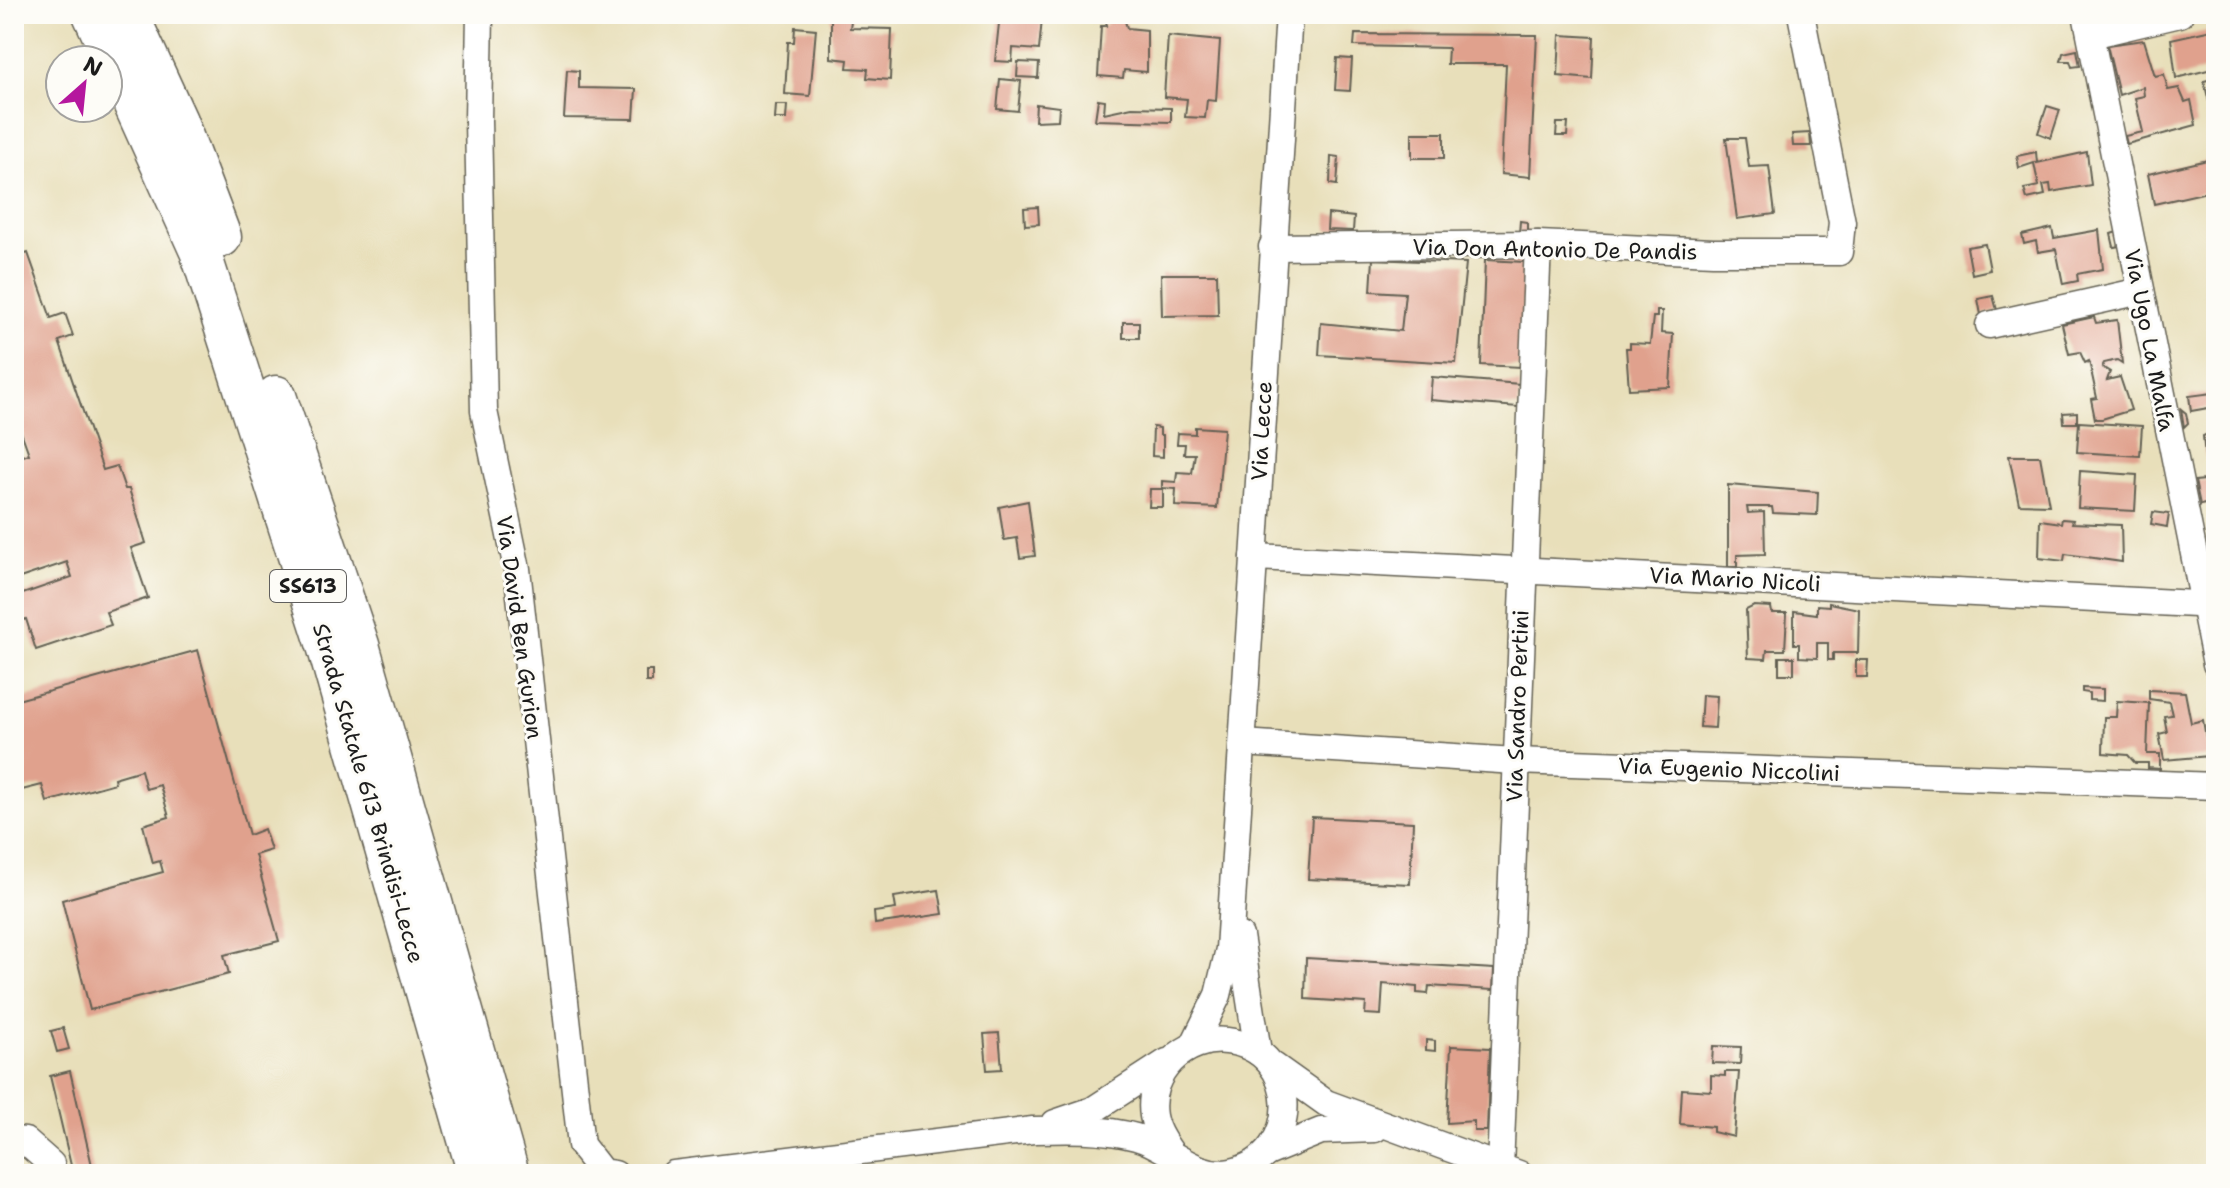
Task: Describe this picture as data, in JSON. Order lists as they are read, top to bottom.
{
  "streets": {
    "highway": ["SS613", "Strada Statale 613 Brindisi-Lecce"],
    "street": [
      "Via Don Antonio De Pandis",
      "Via Ugo La Malfa",
      "Via Lecce",
      "Via Mario Nicoli",
      "Via David Ben Gurion",
      "Via Sandro Pertini",
      "Via Eugenio Niccolini"
    ]
  },
  "crossings": [
    ["Via Don Antonio De Pandis", "Via Lecce"],
    ["Via Don Antonio De Pandis", "Via Sandro Pertini"],
    ["Via Ugo La Malfa", "Via Mario Nicoli"],
    ["Via Lecce", "Via Mario Nicoli"],
    ["Via Lecce", "Via Eugenio Niccolini"],
    ["Via Mario Nicoli", "Via Sandro Pertini"],
    ["Via Sandro Pertini", "Via Eugenio Niccolini"]
  ],
  "north": "top right"
}
